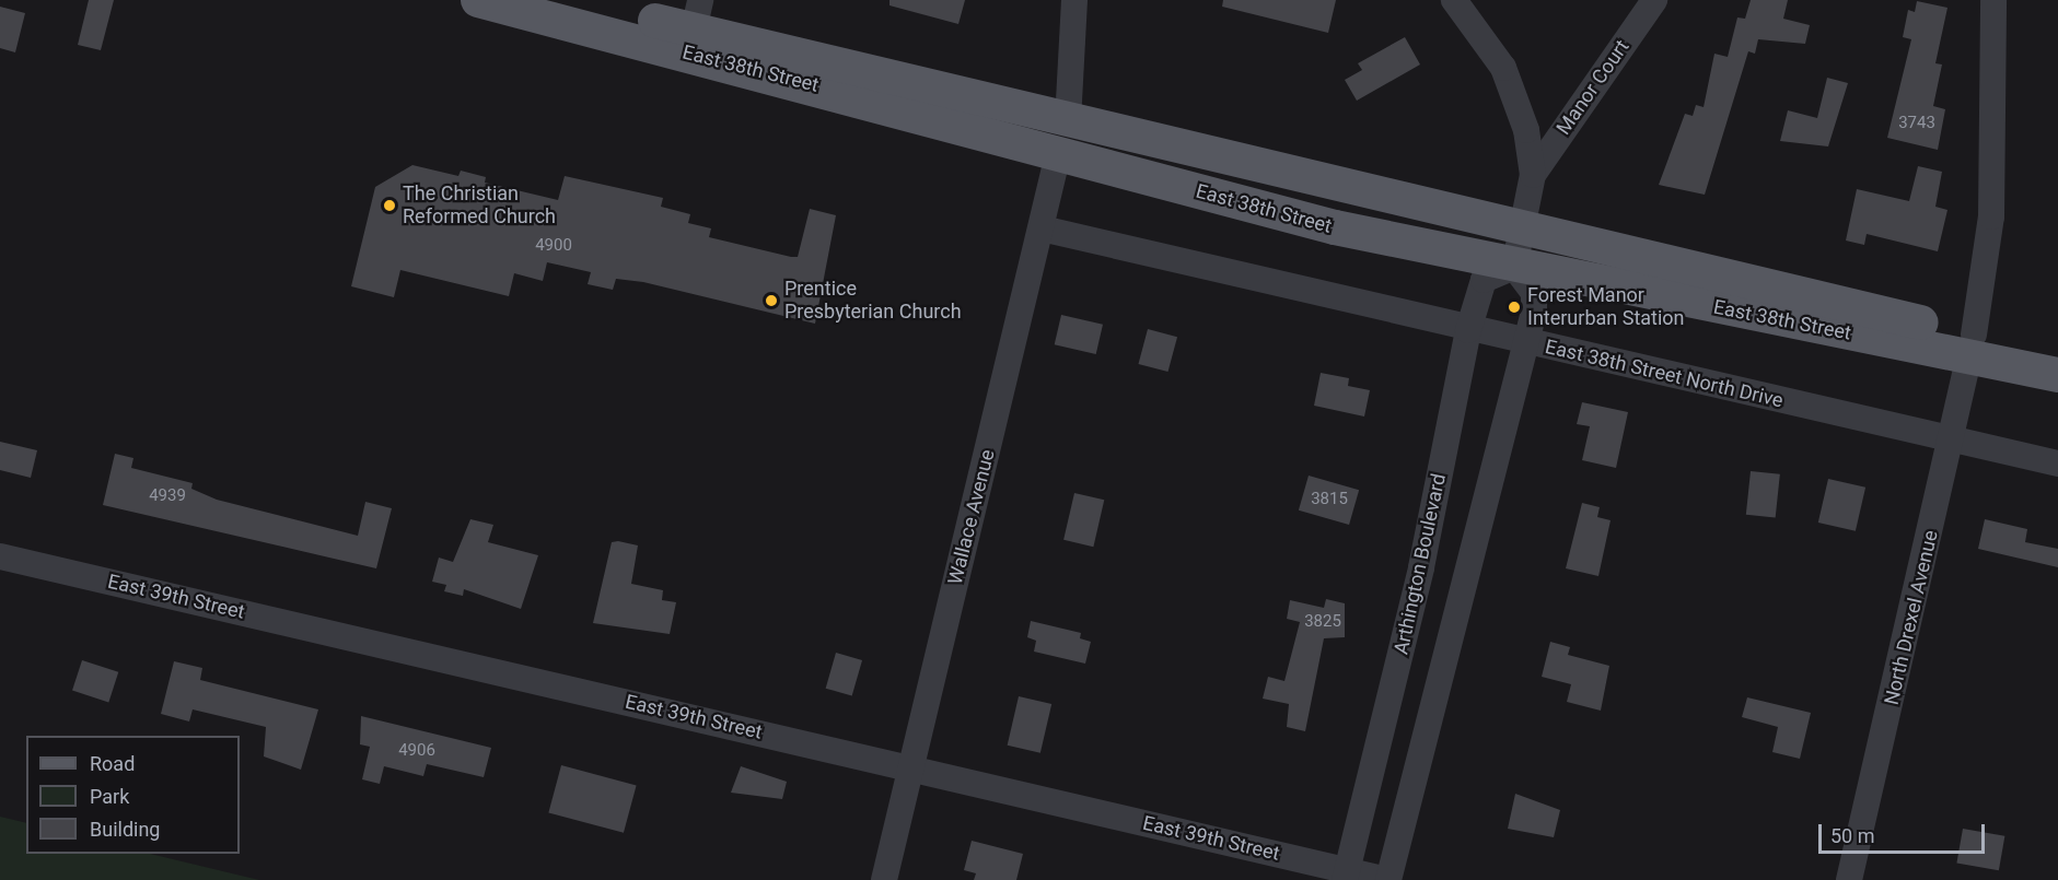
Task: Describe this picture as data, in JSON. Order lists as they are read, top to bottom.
{
  "streets": {
    "main road": ["East 38th Street"],
    "street": [
      "Manor Court",
      "East 38th Street North Drive",
      "Wallace Avenue",
      "Arthington Boulevard",
      "East 39th Street",
      "North Drexel Avenue"
    ]
  },
  "crossings": [
    ["East 38th Street", "Wallace Avenue"],
    ["East 38th Street", "Arthington Boulevard"],
    ["East 38th Street", "North Drexel Avenue"],
    ["East 38th Street North Drive", "Wallace Avenue"],
    ["East 38th Street North Drive", "Arthington Boulevard"],
    ["East 38th Street North Drive", "North Drexel Avenue"],
    ["Wallace Avenue", "East 39th Street"],
    ["Arthington Boulevard", "East 39th Street"]
  ],
  "places": ["The Christian Reformed Church", "Prentice Presbyterian Church", "Forest Manor Interurban Station"],
  "house_numbers": [
    "3743",
    "4900",
    "4939",
    "3815",
    "3825",
    "4906"
  ],
  "legend": ["Road", "Park", "Building"],
  "scale_bar": "50 m"
}
